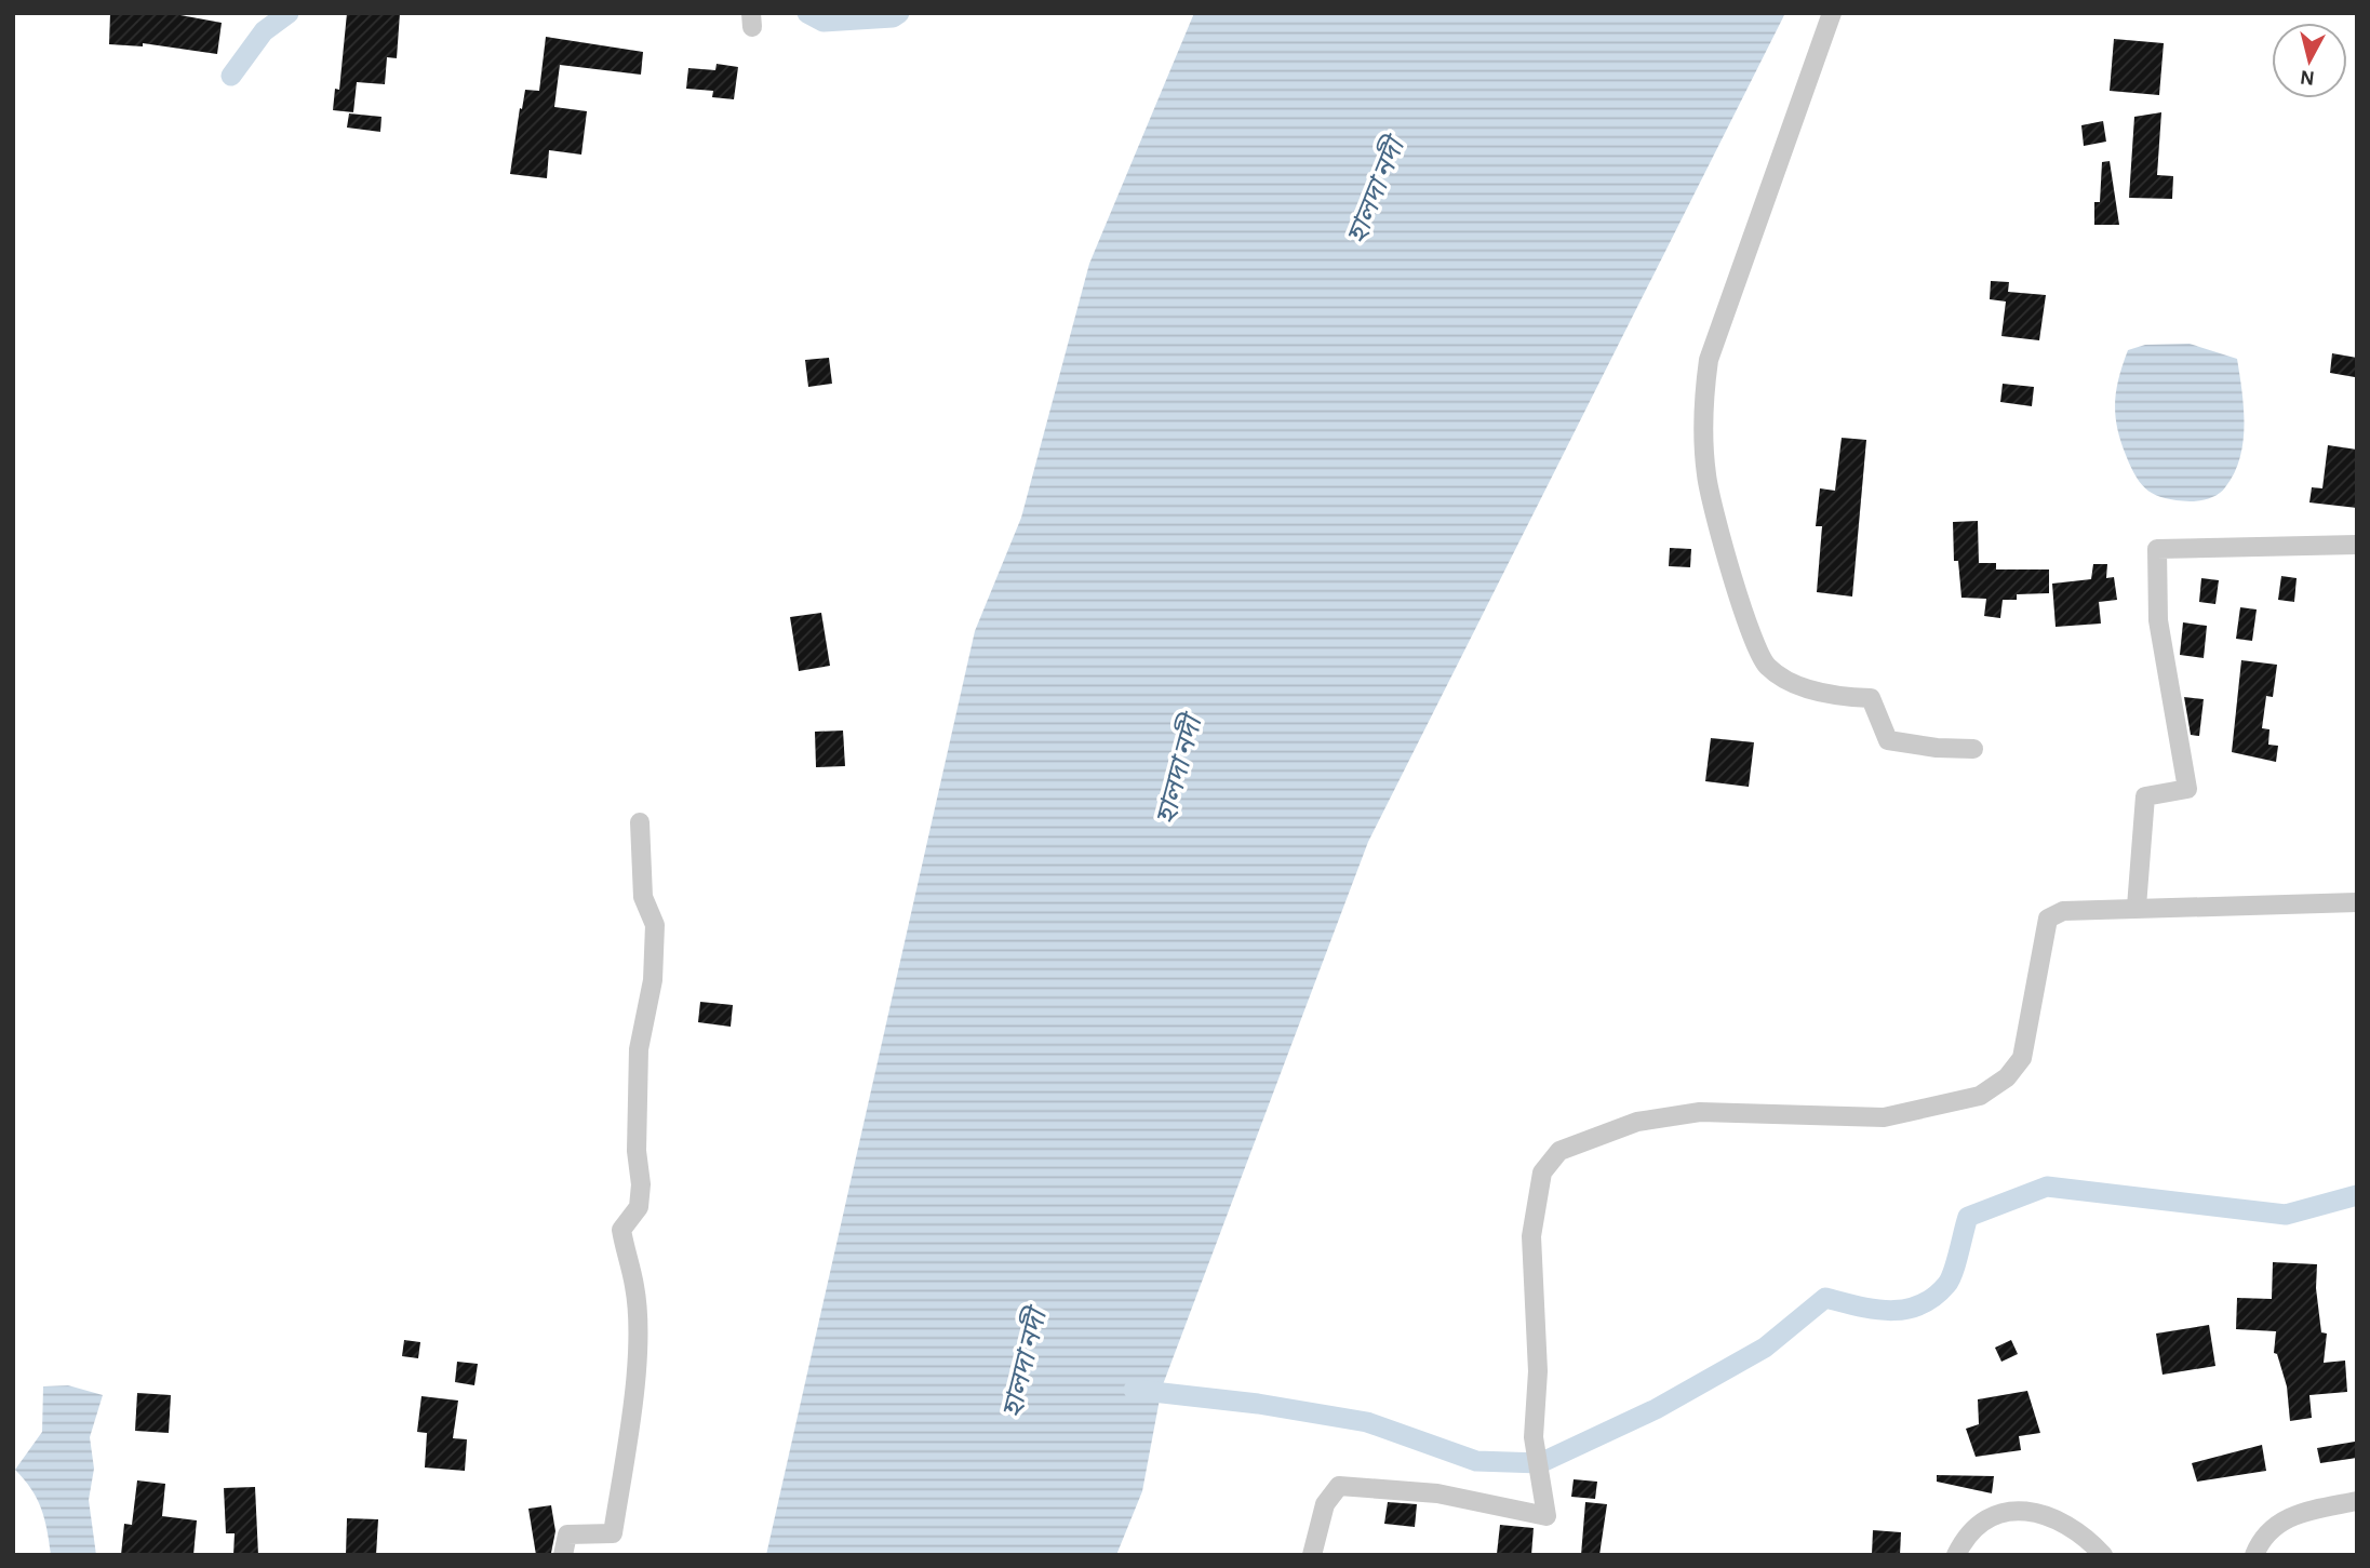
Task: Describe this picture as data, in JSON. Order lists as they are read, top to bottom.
{
  "water": ["হালদা নদী"],
  "north": "bottom"
}
